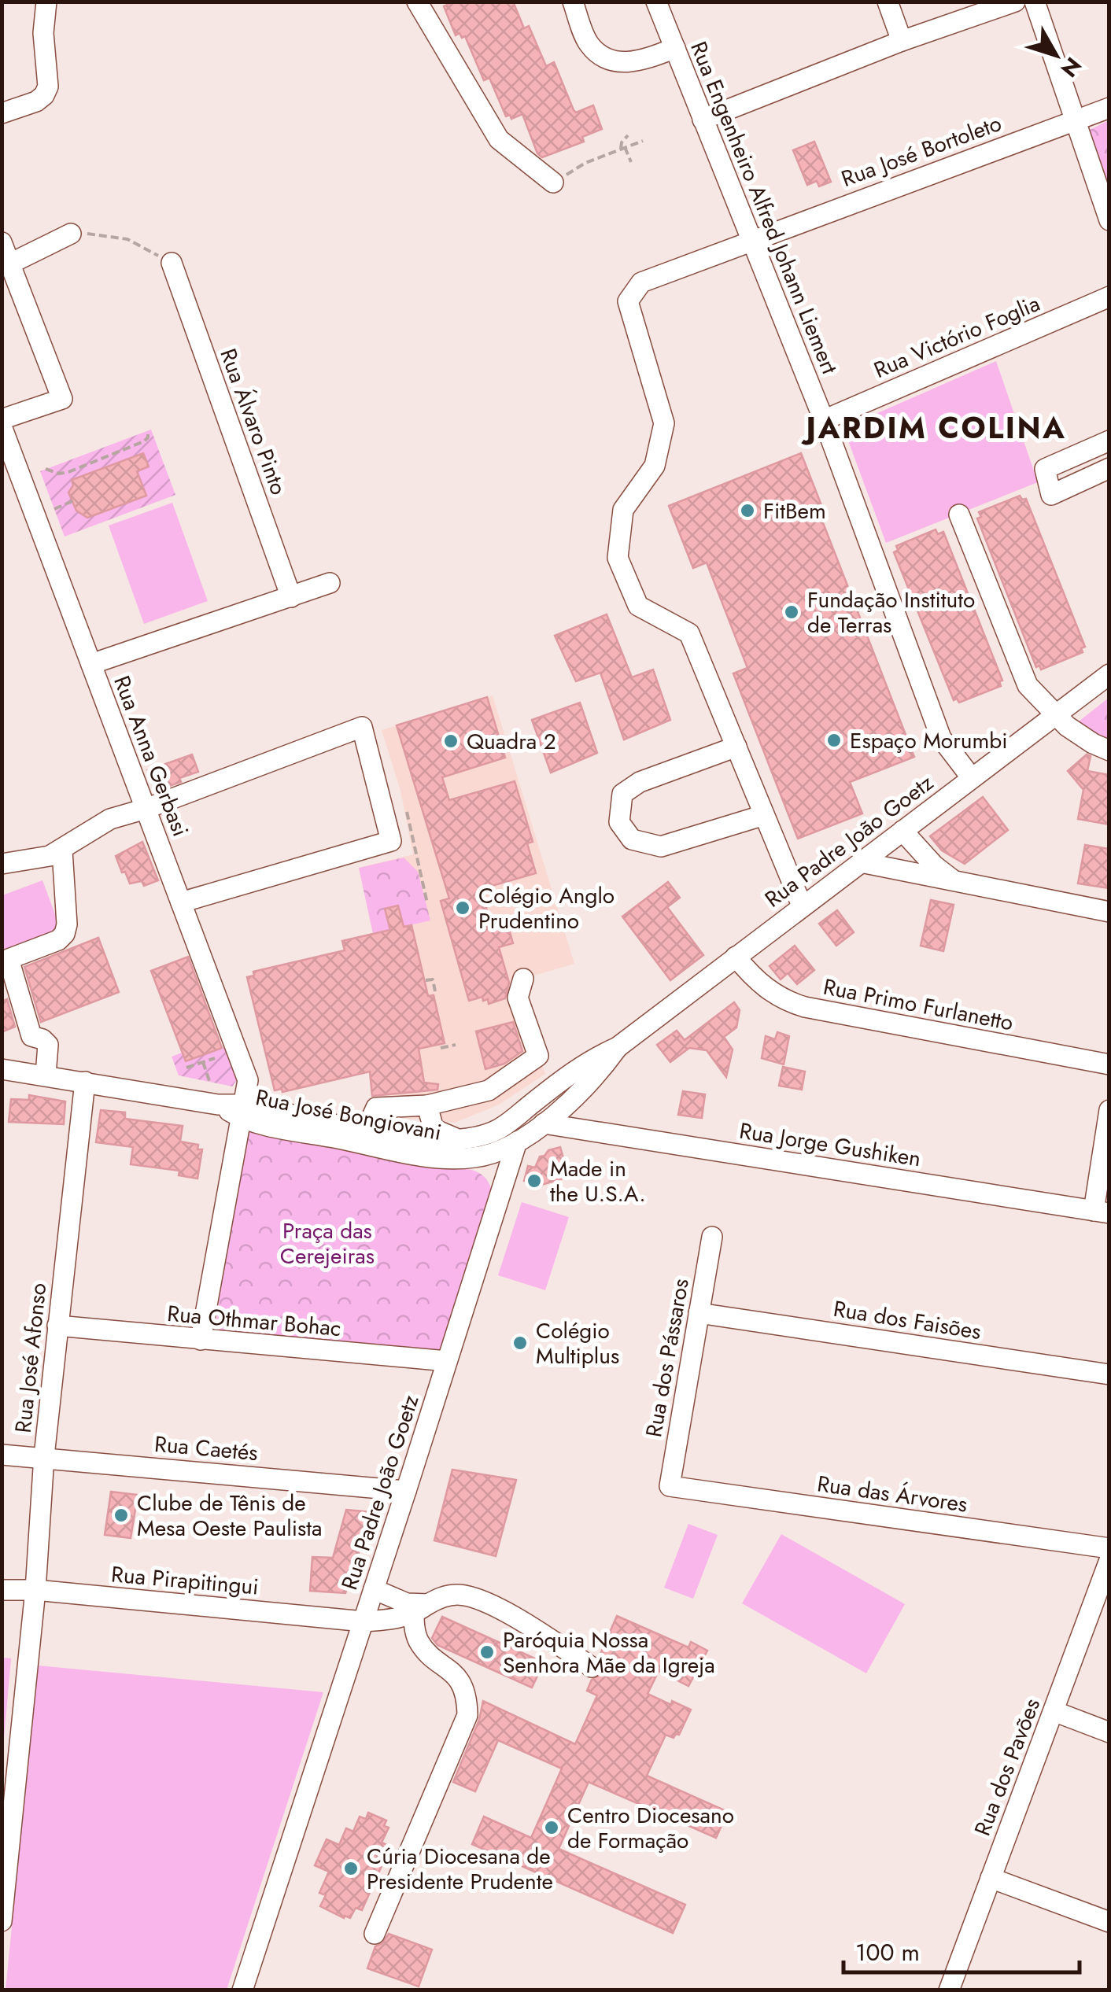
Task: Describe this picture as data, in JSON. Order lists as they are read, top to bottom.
{
  "streets": {
    "street": [
      "Rua José Bortoleto",
      "Rua Engenheiro Alfred Johann Liemert",
      "Rua Victório Foglia",
      "Rua Álvaro Pinto",
      "Rua Anna Gerbasi",
      "Rua Padre João Goetz",
      "Rua Primo Furlanetto",
      "Rua José Bongiovani",
      "Rua Jorge Gushiken",
      "Rua dos Faisões",
      "Rua Othmar Bohac",
      "Rua José Afonso",
      "Rua dos Pássaros",
      "Rua Caetés",
      "Rua das Árvores",
      "Rua Pirapitingui",
      "Rua dos Pavões"
    ]
  },
  "crossings": [
    ["Rua José Bortoleto", "Rua Engenheiro Alfred Johann Liemert"],
    ["Rua Engenheiro Alfred Johann Liemert", "Rua Victório Foglia"],
    ["Rua Engenheiro Alfred Johann Liemert", "Rua Padre João Goetz"],
    ["Rua Anna Gerbasi", "Rua José Bongiovani"],
    ["Rua Anna Gerbasi", "Rua Othmar Bohac"],
    ["Rua Padre João Goetz", "Rua Primo Furlanetto"],
    ["Rua Padre João Goetz", "Rua José Bongiovani"],
    ["Rua Padre João Goetz", "Rua Jorge Gushiken"],
    ["Rua Padre João Goetz", "Rua Othmar Bohac"],
    ["Rua Padre João Goetz", "Rua Caetés"],
    ["Rua Padre João Goetz", "Rua Pirapitingui"],
    ["Rua José Bongiovani", "Rua José Afonso"],
    ["Rua dos Faisões", "Rua dos Pássaros"],
    ["Rua Othmar Bohac", "Rua José Afonso"],
    ["Rua José Afonso", "Rua Caetés"],
    ["Rua José Afonso", "Rua Pirapitingui"],
    ["Rua dos Pássaros", "Rua das Árvores"]
  ],
  "districts": ["JARDIM COLINA"],
  "parks": ["Praça das Cerejeiras"],
  "places": [
    "FitBem",
    "Fundação Instituto de Terras",
    "Espaço Morumbi",
    "Quadra 2",
    "Colégio Anglo Prudentino",
    "Made in the U.S.A.",
    "Colégio Multiplus",
    "Clube de Tênis de Mesa Oeste Paulista",
    "Paróquia Nossa Senhora Mãe da Igreja",
    "Centro Diocesano de Formação",
    "Cúria Diocesana de Presidente Prudente"
  ],
  "scale_bar": "100 m",
  "north": "bottom right"
}
